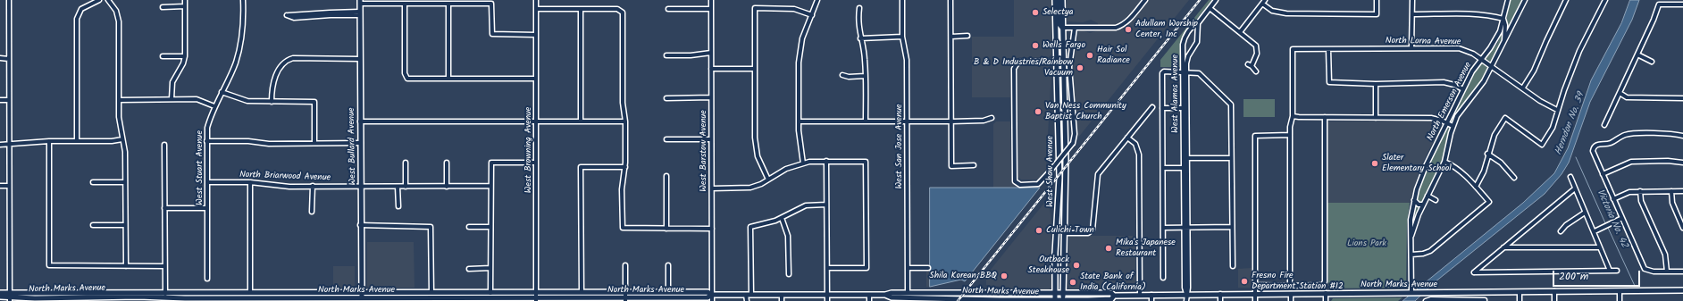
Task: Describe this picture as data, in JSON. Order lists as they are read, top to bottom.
{
  "streets": {
    "main road": ["West Bullard Avenue", "West Shaw Avenue", "North Marks Avenue"],
    "street": [
      "North Lorna Avenue",
      "West Alamos Avenue",
      "North Emerson Avenue",
      "West San Jose Avenue",
      "West Browning Avenue",
      "West Barstow Avenue",
      "West Stuart Avenue",
      "North Briarwood Avenue"
    ]
  },
  "crossings": [
    ["North Lorna Avenue", "North Emerson Avenue"],
    ["West Alamos Avenue", "North Marks Avenue"],
    ["North Emerson Avenue", "North Marks Avenue"],
    ["West Bullard Avenue", "North Briarwood Avenue"],
    ["West Bullard Avenue", "North Marks Avenue"],
    ["West San Jose Avenue", "North Marks Avenue"],
    ["West Browning Avenue", "North Marks Avenue"],
    ["West Barstow Avenue", "North Marks Avenue"],
    ["West Stuart Avenue", "North Briarwood Avenue"],
    ["West Shaw Avenue", "North Marks Avenue"]
  ],
  "water": ["Herndon No. 39", "Victoria No. 42"],
  "parks": ["Lions Park"],
  "places": [
    "Selectya",
    "Adullam Worship Center, Inc",
    "Wells Fargo",
    "Hair Sol Radiance",
    "B & D Industries/Rainbow Vacuum",
    "Van Ness Community Baptist Church",
    "Slater Elementary School",
    "Culichi Town",
    "Mika's Japanese Restaurant",
    "Outback Steakhouse",
    "Shila Korean BBQ",
    "Fresno Fire Department Station #12",
    "State Bank of India (California)"
  ],
  "scale_bar": "200 m"
}
